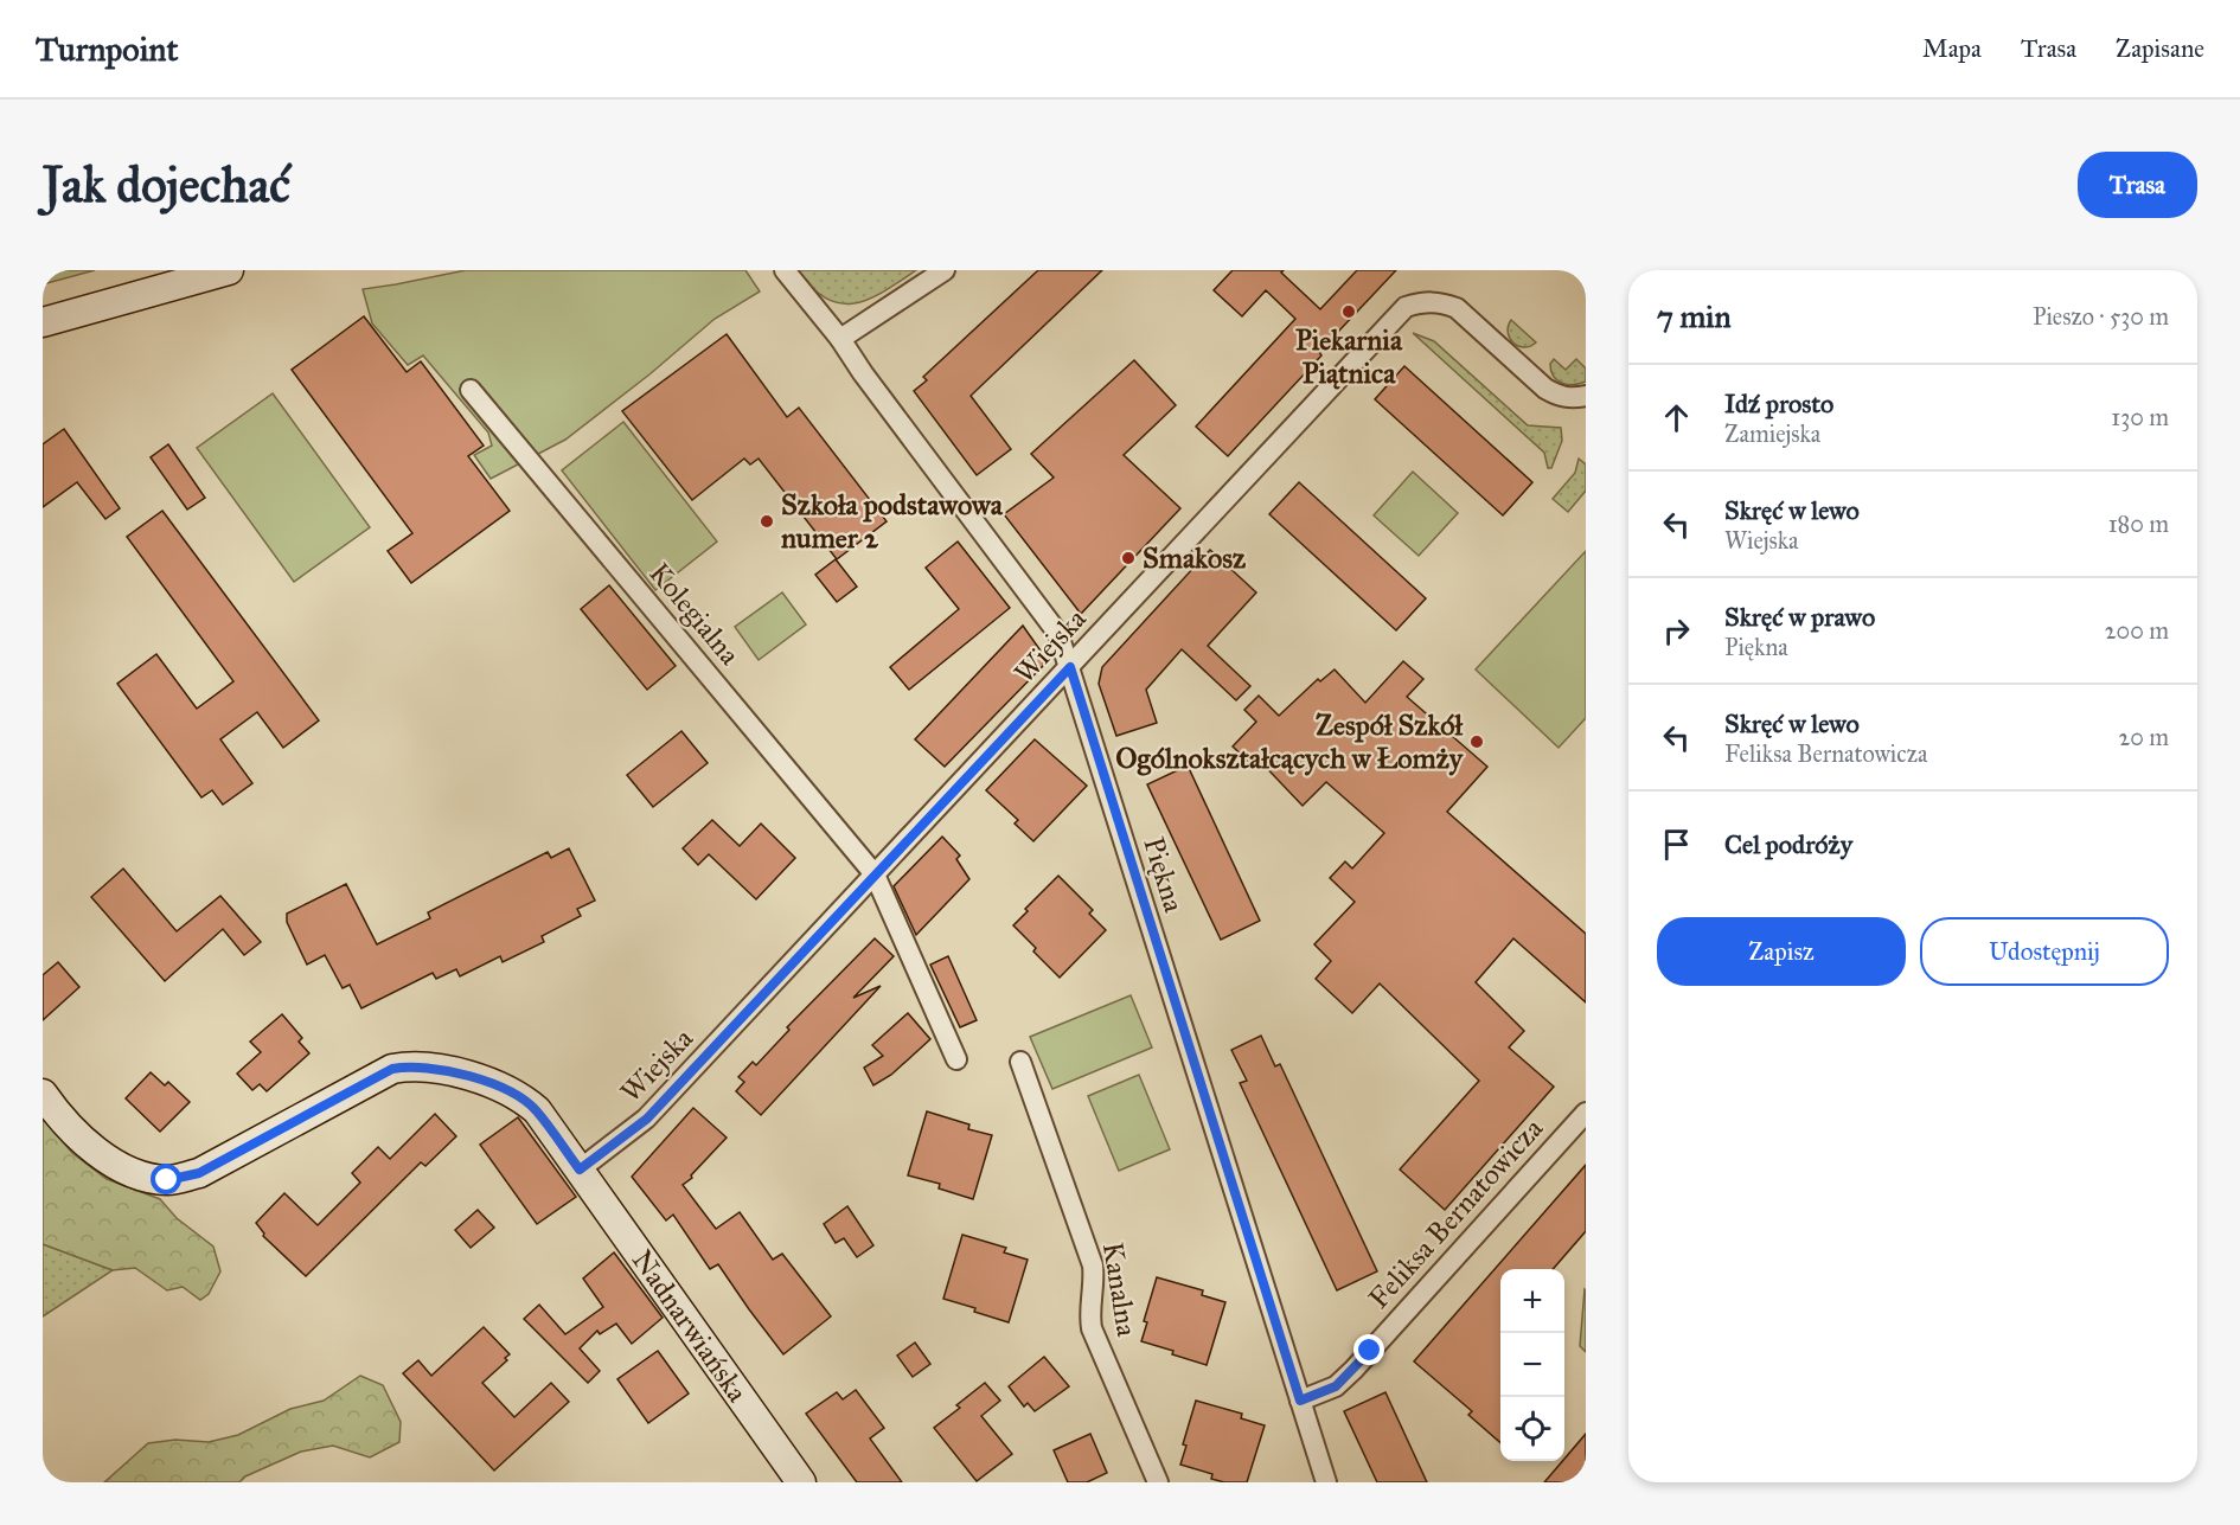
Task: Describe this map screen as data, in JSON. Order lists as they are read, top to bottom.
{
  "streets": {
    "street": [
      "Kolegialna",
      "Wiejska",
      "Piękna",
      "Feliksa Bernatowicza",
      "Kanalna",
      "Nadnarwiańska"
    ]
  },
  "crossings": [
    ["Kolegialna", "Wiejska"],
    ["Wiejska", "Piękna"],
    ["Wiejska", "Nadnarwiańska"],
    ["Piękna", "Feliksa Bernatowicza"]
  ],
  "places": [
    "Piekarnia Piątnica",
    "Szkoła podstawowa numer 2",
    "Smakosz",
    "Zespół Szkół Ogólnokształcących w Łomży"
  ],
  "page": {
    "header": "Turnpoint",
    "nav": ["Mapa", "Trasa", "Zapisane"],
    "buttons": [
      "Trasa",
      ["Zapisz", "Udostępnij"]
    ],
    "title": "Jak dojechać",
    "heading": ["7 min", "Pieszo · 530 m"],
    "list": [
      ["Idź prosto", "Zamiejska", "130 m"],
      ["Skręć w lewo", "Wiejska", "180 m"],
      ["Skręć w prawo", "Piękna", "200 m"],
      ["Skręć w lewo", "Feliksa Bernatowicza", "20 m"],
      "Cel podróży"
    ],
    "map_buttons": ["+", "−"]
  }
}
